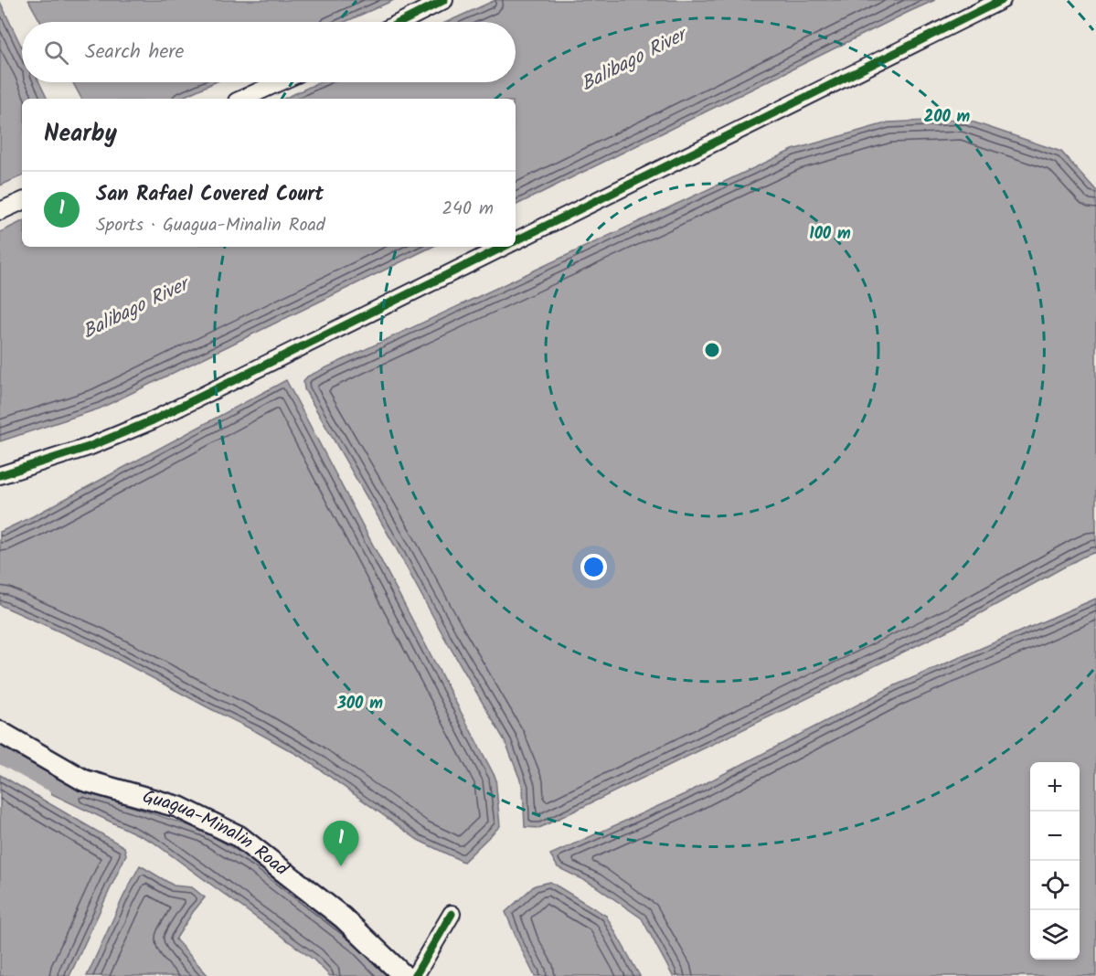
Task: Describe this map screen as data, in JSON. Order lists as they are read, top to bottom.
{
  "streets": {
    "main road": ["Guagua-Minalin Road"]
  },
  "water": ["Balibago River"],
  "page": {
    "search": "Search here",
    "heading": "Nearby",
    "list": [
      {
        "mark": "1",
        "name": "San Rafael Covered Court",
        "note": "Sports · Guagua-Minalin Road",
        "value": "240 m"
      }
    ],
    "map_buttons": ["+", "−"],
    "pins": "1"
  },
  "rings": ["200 m", "100 m", "300 m"]
}
